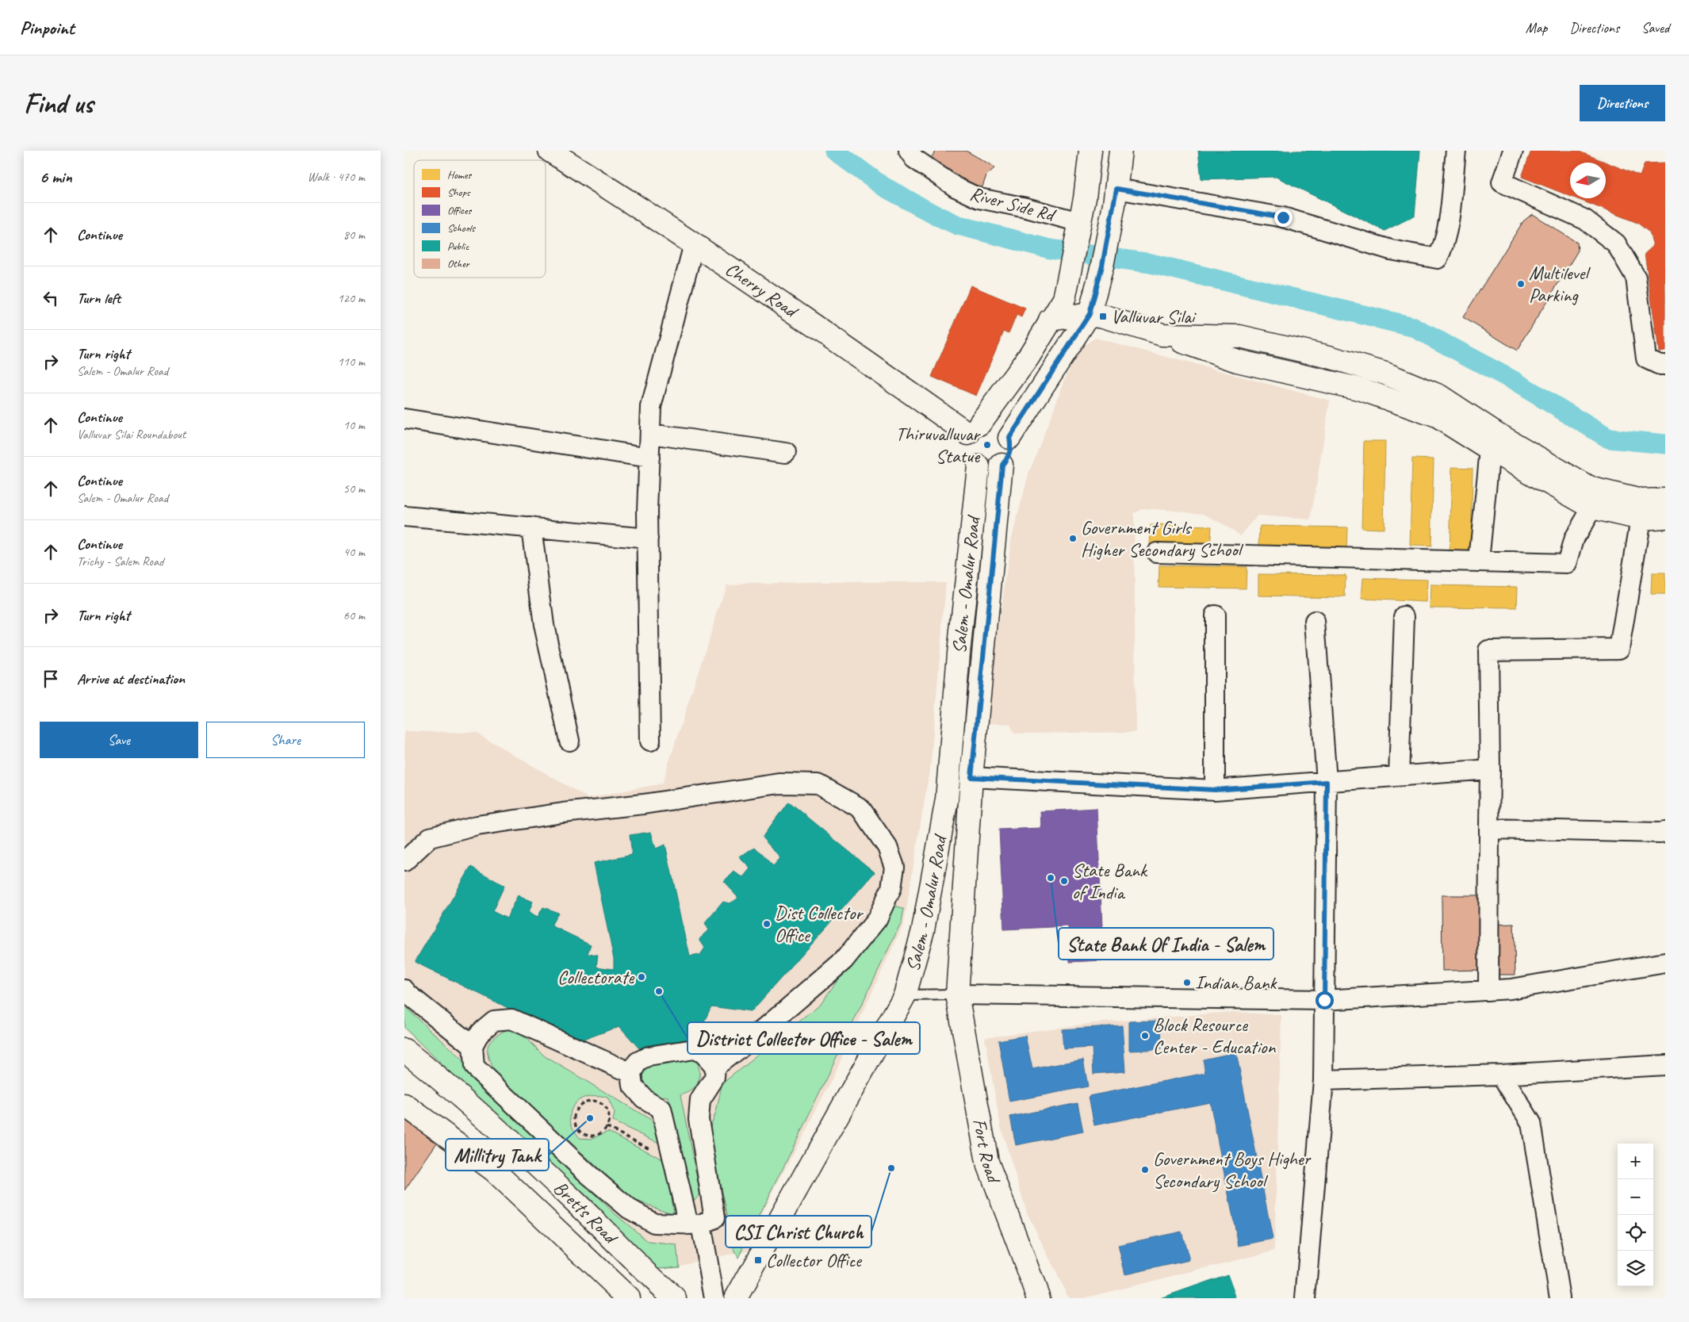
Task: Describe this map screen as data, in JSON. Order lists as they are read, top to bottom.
{
  "streets": {
    "main road": [
      "Cherry Road",
      "Salem - Omalur Road",
      "Fort Road",
      "Bretts Road"
    ],
    "street": ["River Side Rd"]
  },
  "crossings": [
    ["Cherry Road", "Salem - Omalur Road"],
    ["Salem - Omalur Road", "Fort Road"]
  ],
  "places": {
    "other": [
      "Multilevel Parking",
      "Thiruvalluvar Statue",
      "Government Girls Higher Secondary School",
      "State Bank Of India - Salem",
      "State Bank of India",
      "Dist Collector Office",
      "Collectorate",
      "Indian Bank",
      "District Collector Office - Salem",
      "Block Resource Center - Education",
      "Millitry Tank",
      "CSI Christ Church",
      "Government Boys Higher Secondary School"
    ],
    "transit": ["Valluvar Silai", "Collector Office"]
  },
  "legend": [
    "Homes",
    "Shops",
    "Offices",
    "Schools",
    "Public",
    "Other"
  ],
  "north": "left",
  "page": {
    "header": "Pinpoint",
    "nav": ["Map", "Directions", "Saved"],
    "buttons": [
      "Directions",
      ["Save", "Share"]
    ],
    "title": "Find us",
    "heading": ["6 min", "Walk · 470 m"],
    "list": [
      ["Continue", "80 m"],
      ["Turn left", "120 m"],
      ["Turn right", "Salem - Omalur Road", "110 m"],
      ["Continue", "Valluvar Silai Roundabout", "10 m"],
      ["Continue", "Salem - Omalur Road", "50 m"],
      ["Continue", "Trichy - Salem Road", "40 m"],
      ["Turn right", "60 m"],
      "Arrive at destination"
    ],
    "map_buttons": ["+", "−"]
  }
}
